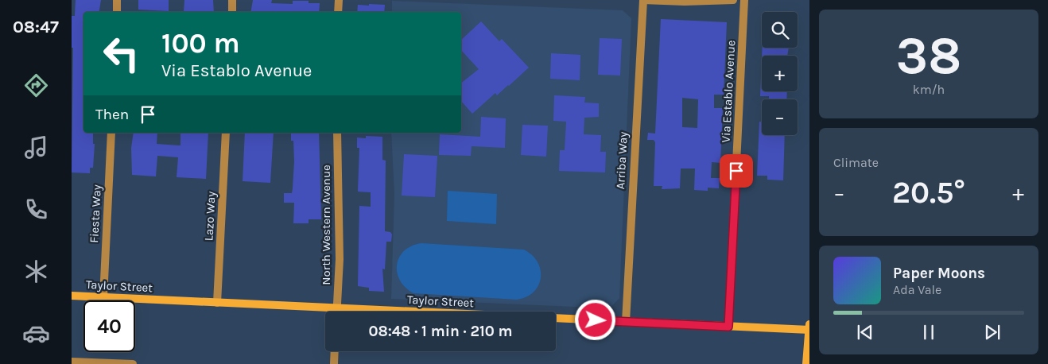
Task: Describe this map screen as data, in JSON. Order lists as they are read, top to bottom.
{
  "streets": {
    "street": [
      "Via Establo Avenue",
      "Arriba Way",
      "Fiesta Way",
      "Lazo Way",
      "North Western Avenue",
      "Taylor Street"
    ]
  },
  "crossings": [
    ["Via Establo Avenue", "Taylor Street"],
    ["Arriba Way", "Taylor Street"],
    ["Fiesta Way", "Taylor Street"],
    ["Lazo Way", "Taylor Street"],
    ["North Western Avenue", "Taylor Street"]
  ],
  "page": {
    "tabs": "08:47",
    "tile": [
      ["38", "km/h"],
      "Climate"
    ],
    "map_buttons": ["+", "−"],
    "turn": ["100 m", "Via Establo Avenue"],
    "then": "Then",
    "heat": ["−", "20.5°", "+"],
    "song": ["Paper Moons", "Ada Vale"],
    "limit": "40",
    "trip": "08:48 · 1 min · 210 m"
  }
}
